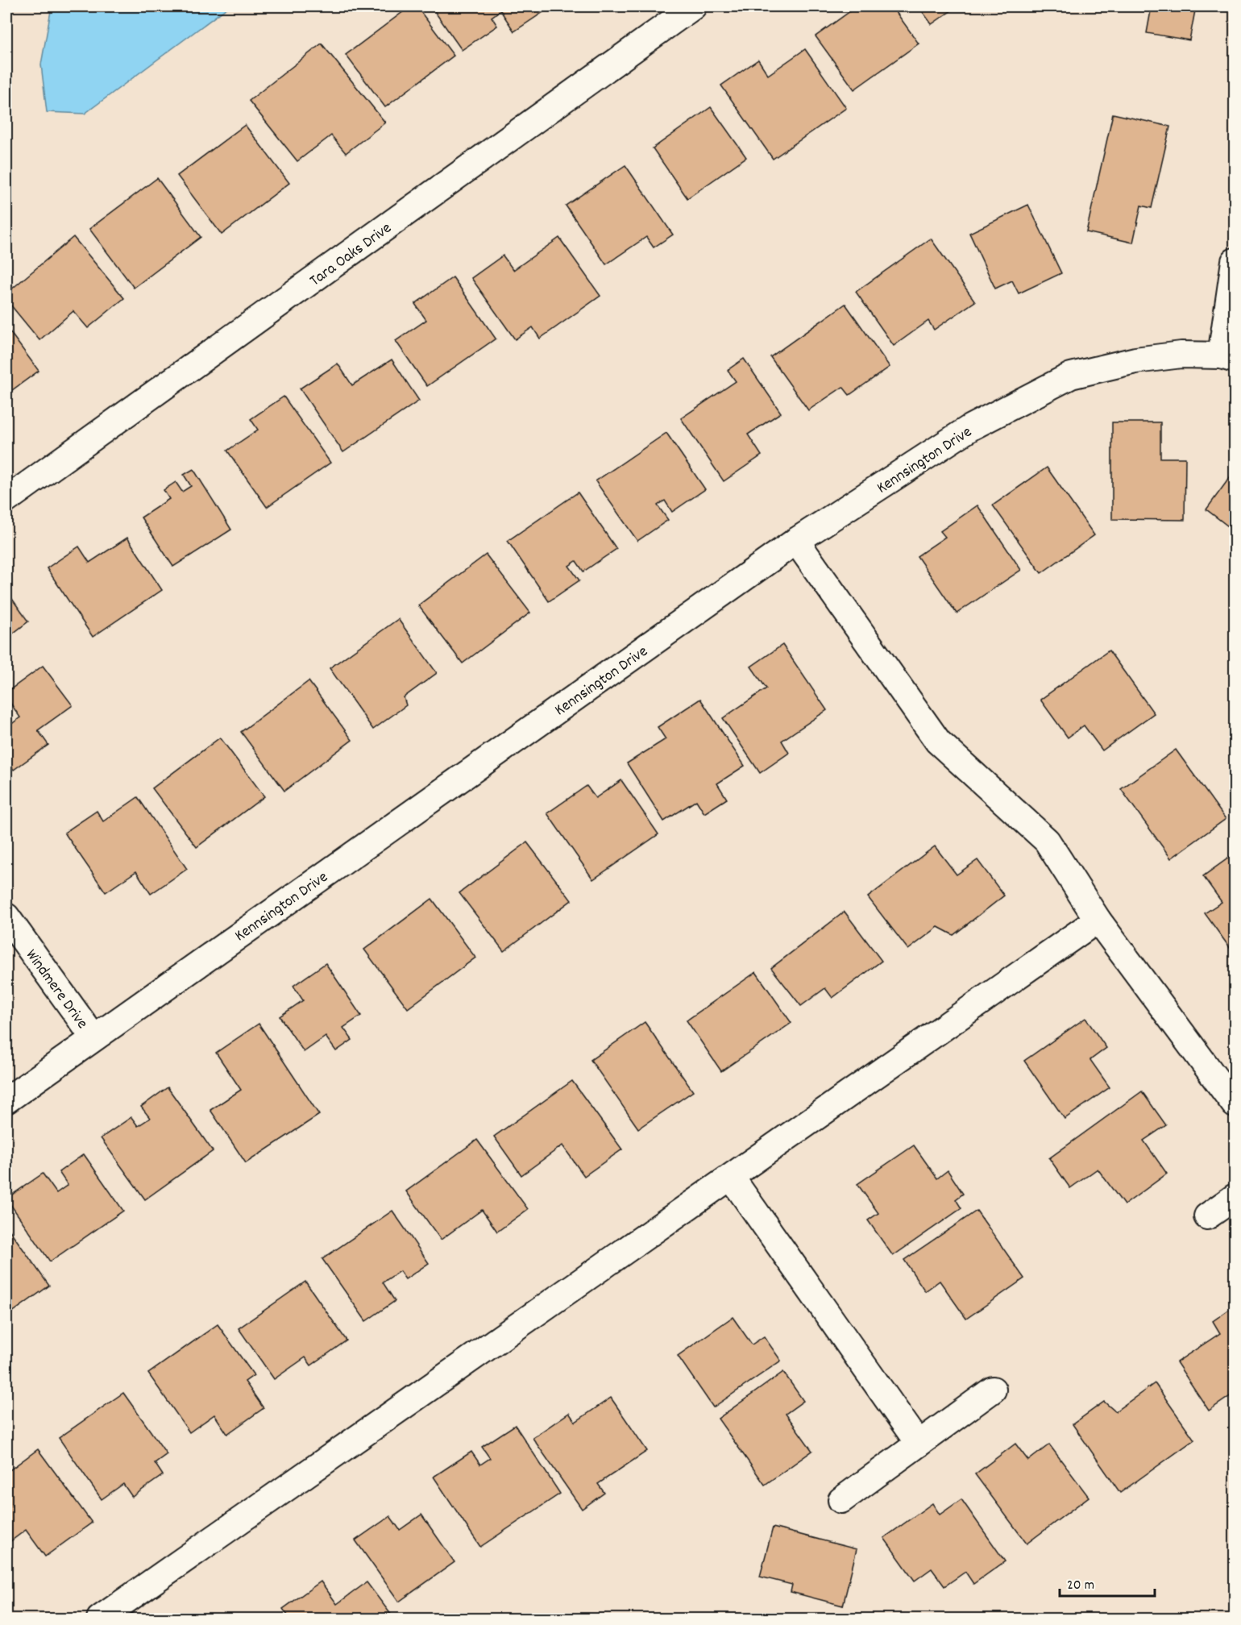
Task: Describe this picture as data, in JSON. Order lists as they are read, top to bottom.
{
  "streets": {
    "street": ["Tara Oaks Drive", "Kennsington Drive", "Windmere Drive"]
  },
  "crossings": [
    ["Kennsington Drive", "Windmere Drive"]
  ],
  "scale_bar": "20 m"
}
